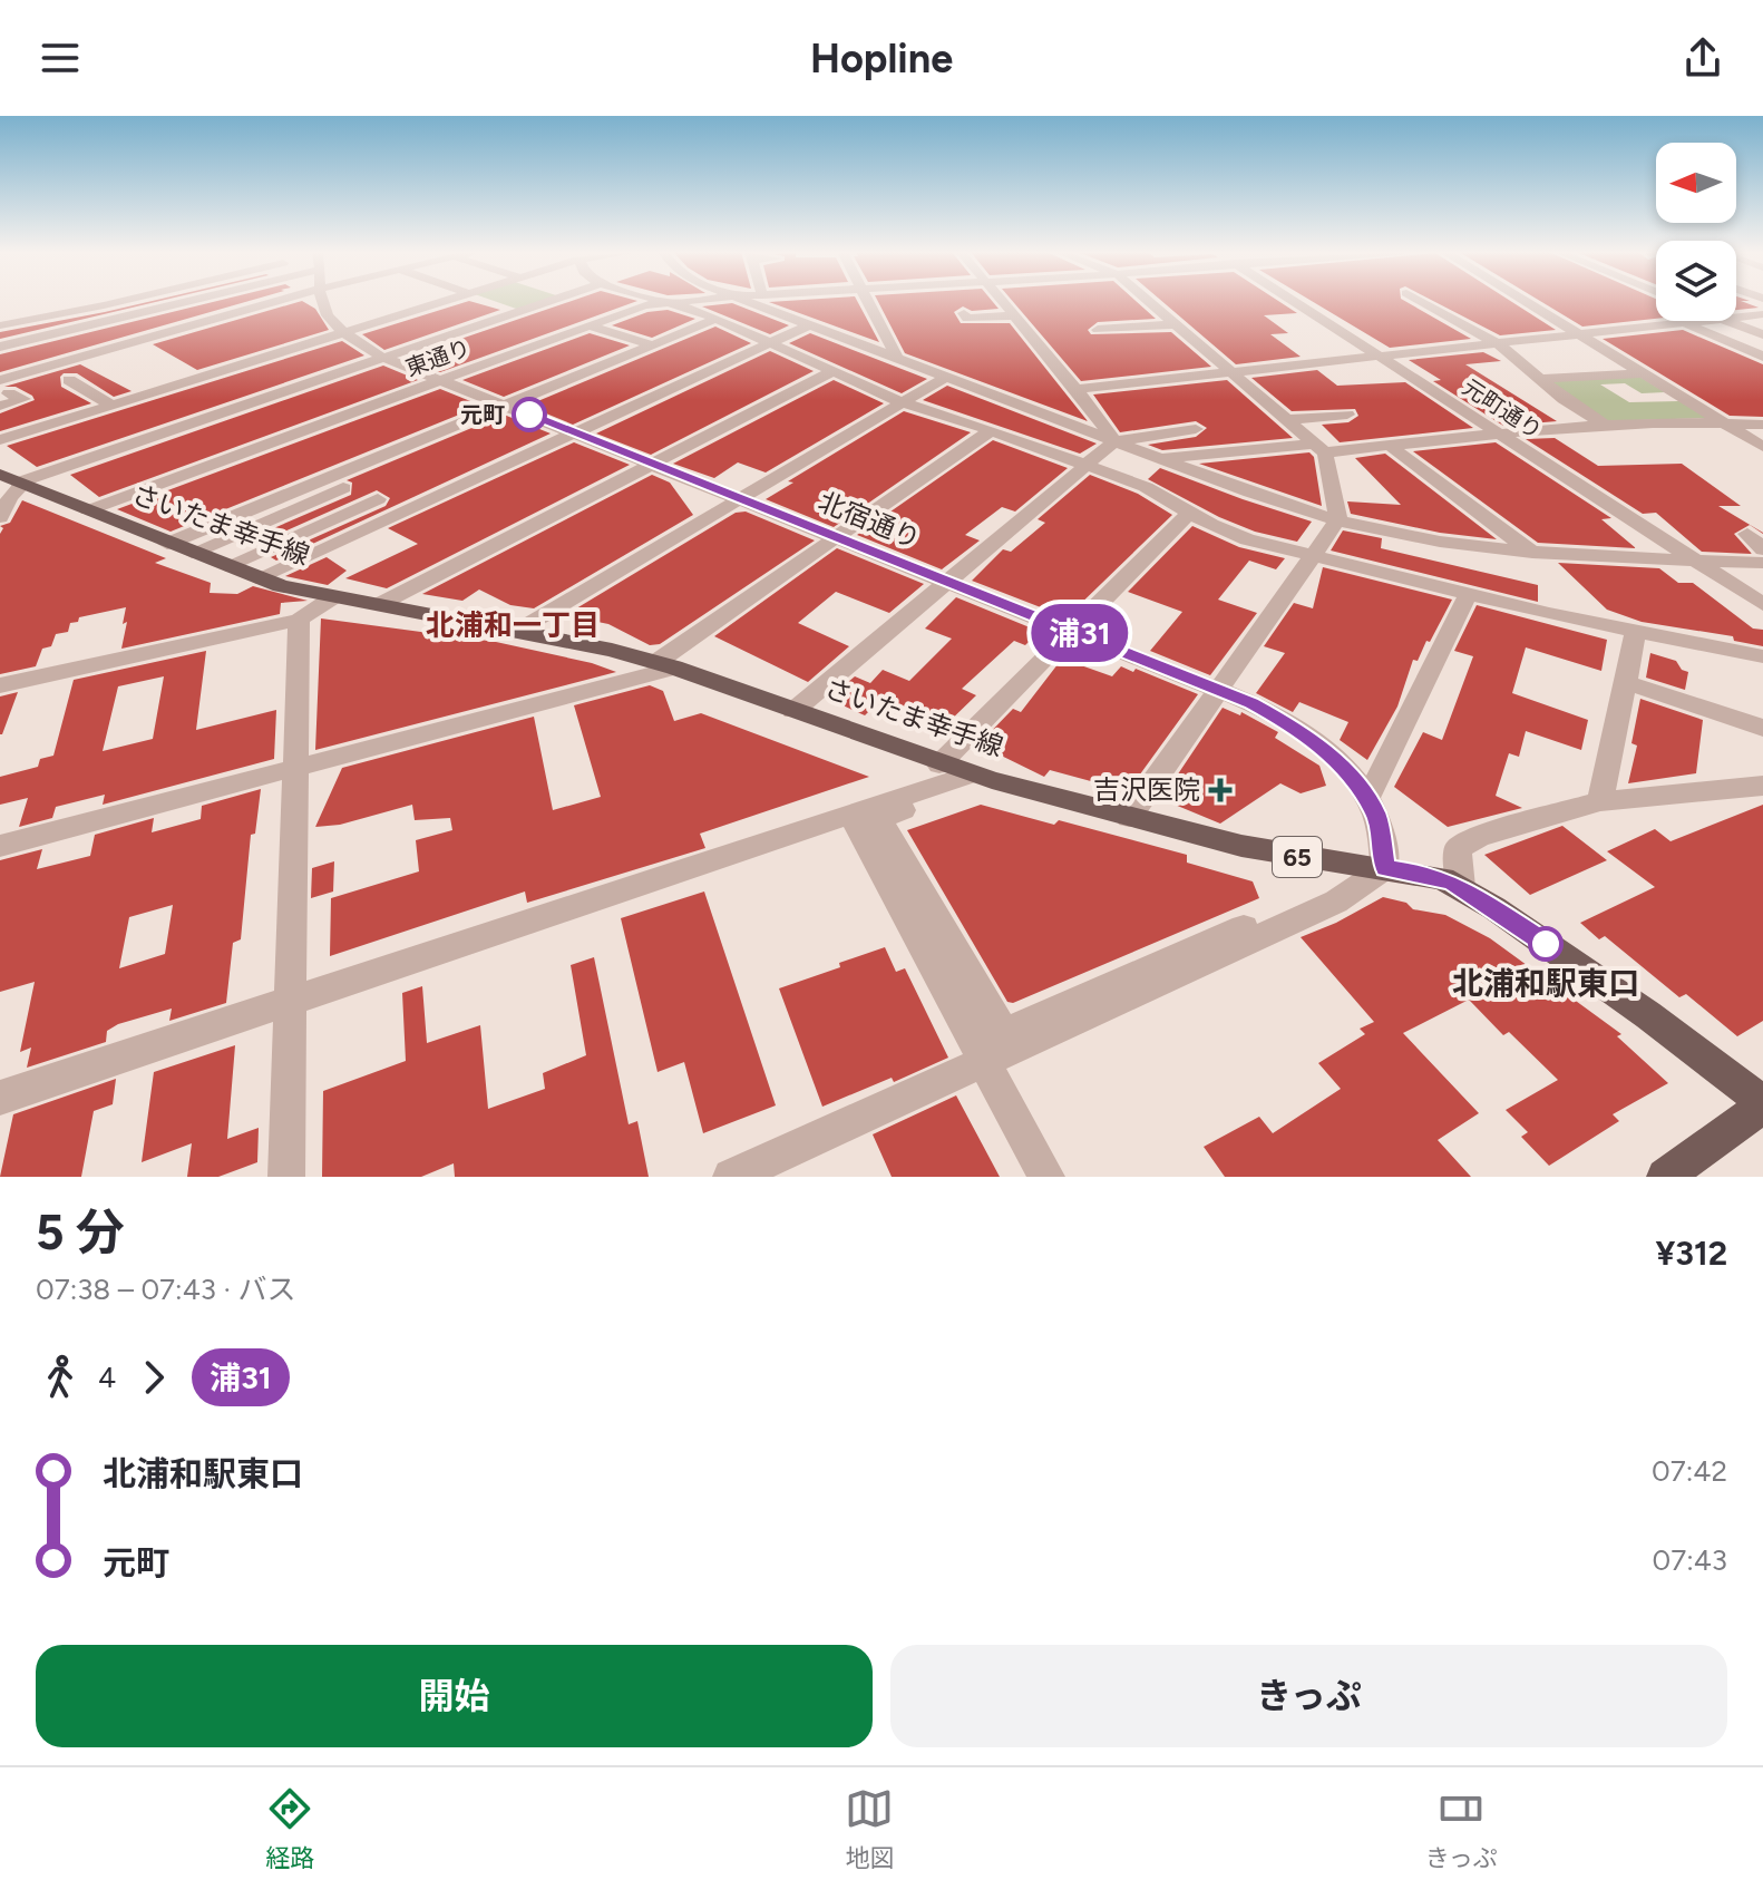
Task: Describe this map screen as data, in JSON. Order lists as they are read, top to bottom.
{
  "streets": {
    "main road": ["さいたま幸手線", "65"],
    "street": ["東通り", "元町通り", "北宿通り"]
  },
  "crossings": [
    ["東通り", "北宿通り"],
    ["東通り", "さいたま幸手線"],
    ["北宿通り", "さいたま幸手線"]
  ],
  "districts": ["北浦和一丁目"],
  "places": {
    "other": ["元町", "北浦和駅東口"],
    "health": ["吉沢医院"]
  },
  "lines": ["bus line 浦31"],
  "north": "left",
  "page": {
    "header": "Hopline",
    "on_map": "浦31",
    "heading": ["5 分", "07:38 – 07:43 · バス", "¥312"],
    "legs": ["4", "浦31"],
    "list": [
      {
        "name": "北浦和駅東口",
        "value": "07:42"
      },
      {
        "name": "元町",
        "value": "07:43"
      }
    ],
    "buttons": ["開始", "きっぷ"],
    "tabs": ["経路", "地図", "きっぷ"]
  }
}
